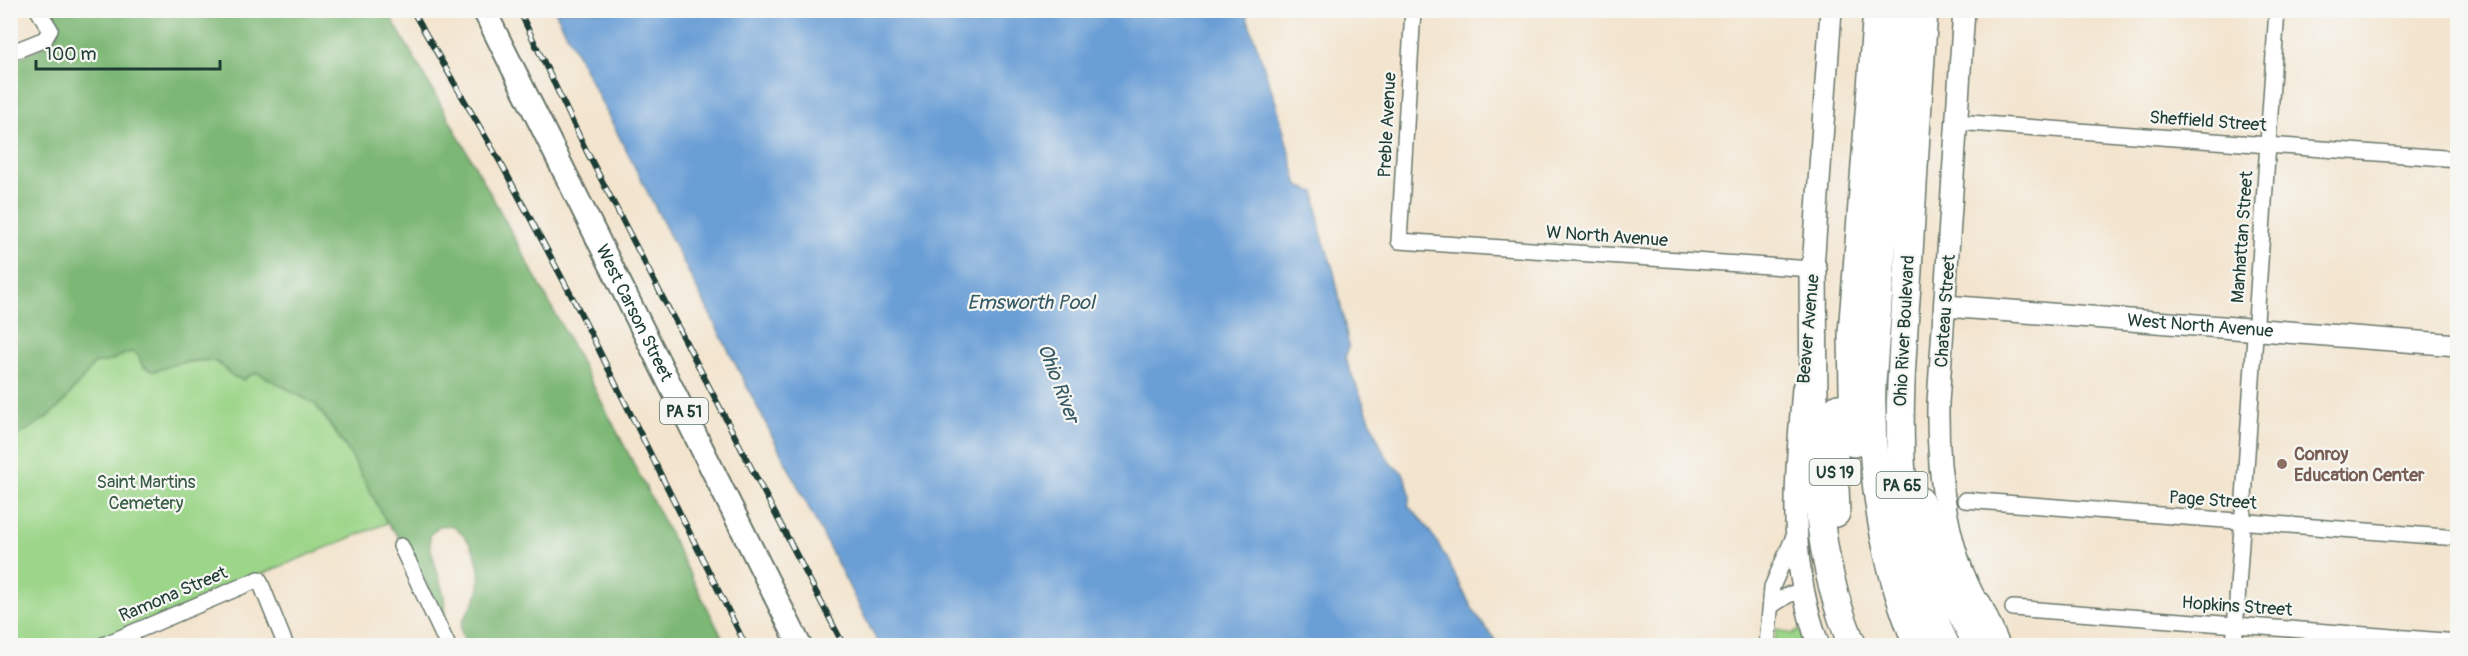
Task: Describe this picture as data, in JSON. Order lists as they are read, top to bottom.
{
  "streets": {
    "highway": ["Ohio River Boulevard", "US 19", "PA 65"],
    "main road": [
      "Chateau Street",
      "West Carson Street",
      "West North Avenue",
      "Beaver Avenue",
      "PA 51"
    ],
    "street": [
      "Sheffield Street",
      "Preble Avenue",
      "W North Avenue",
      "Manhattan Street",
      "Page Street",
      "Ramona Street",
      "Hopkins Street"
    ]
  },
  "crossings": [
    ["Sheffield Street", "Manhattan Street"],
    ["Sheffield Street", "Chateau Street"],
    ["Preble Avenue", "W North Avenue"],
    ["W North Avenue", "Beaver Avenue"],
    ["Manhattan Street", "West North Avenue"],
    ["Manhattan Street", "Page Street"],
    ["Manhattan Street", "Hopkins Street"],
    ["Chateau Street", "West North Avenue"],
    ["US 19", "PA 65"]
  ],
  "water": ["Emsworth Pool", "Ohio River"],
  "parks": ["Saint Martins Cemetery"],
  "places": ["Conroy Education Center"],
  "scale_bar": "100 m"
}
